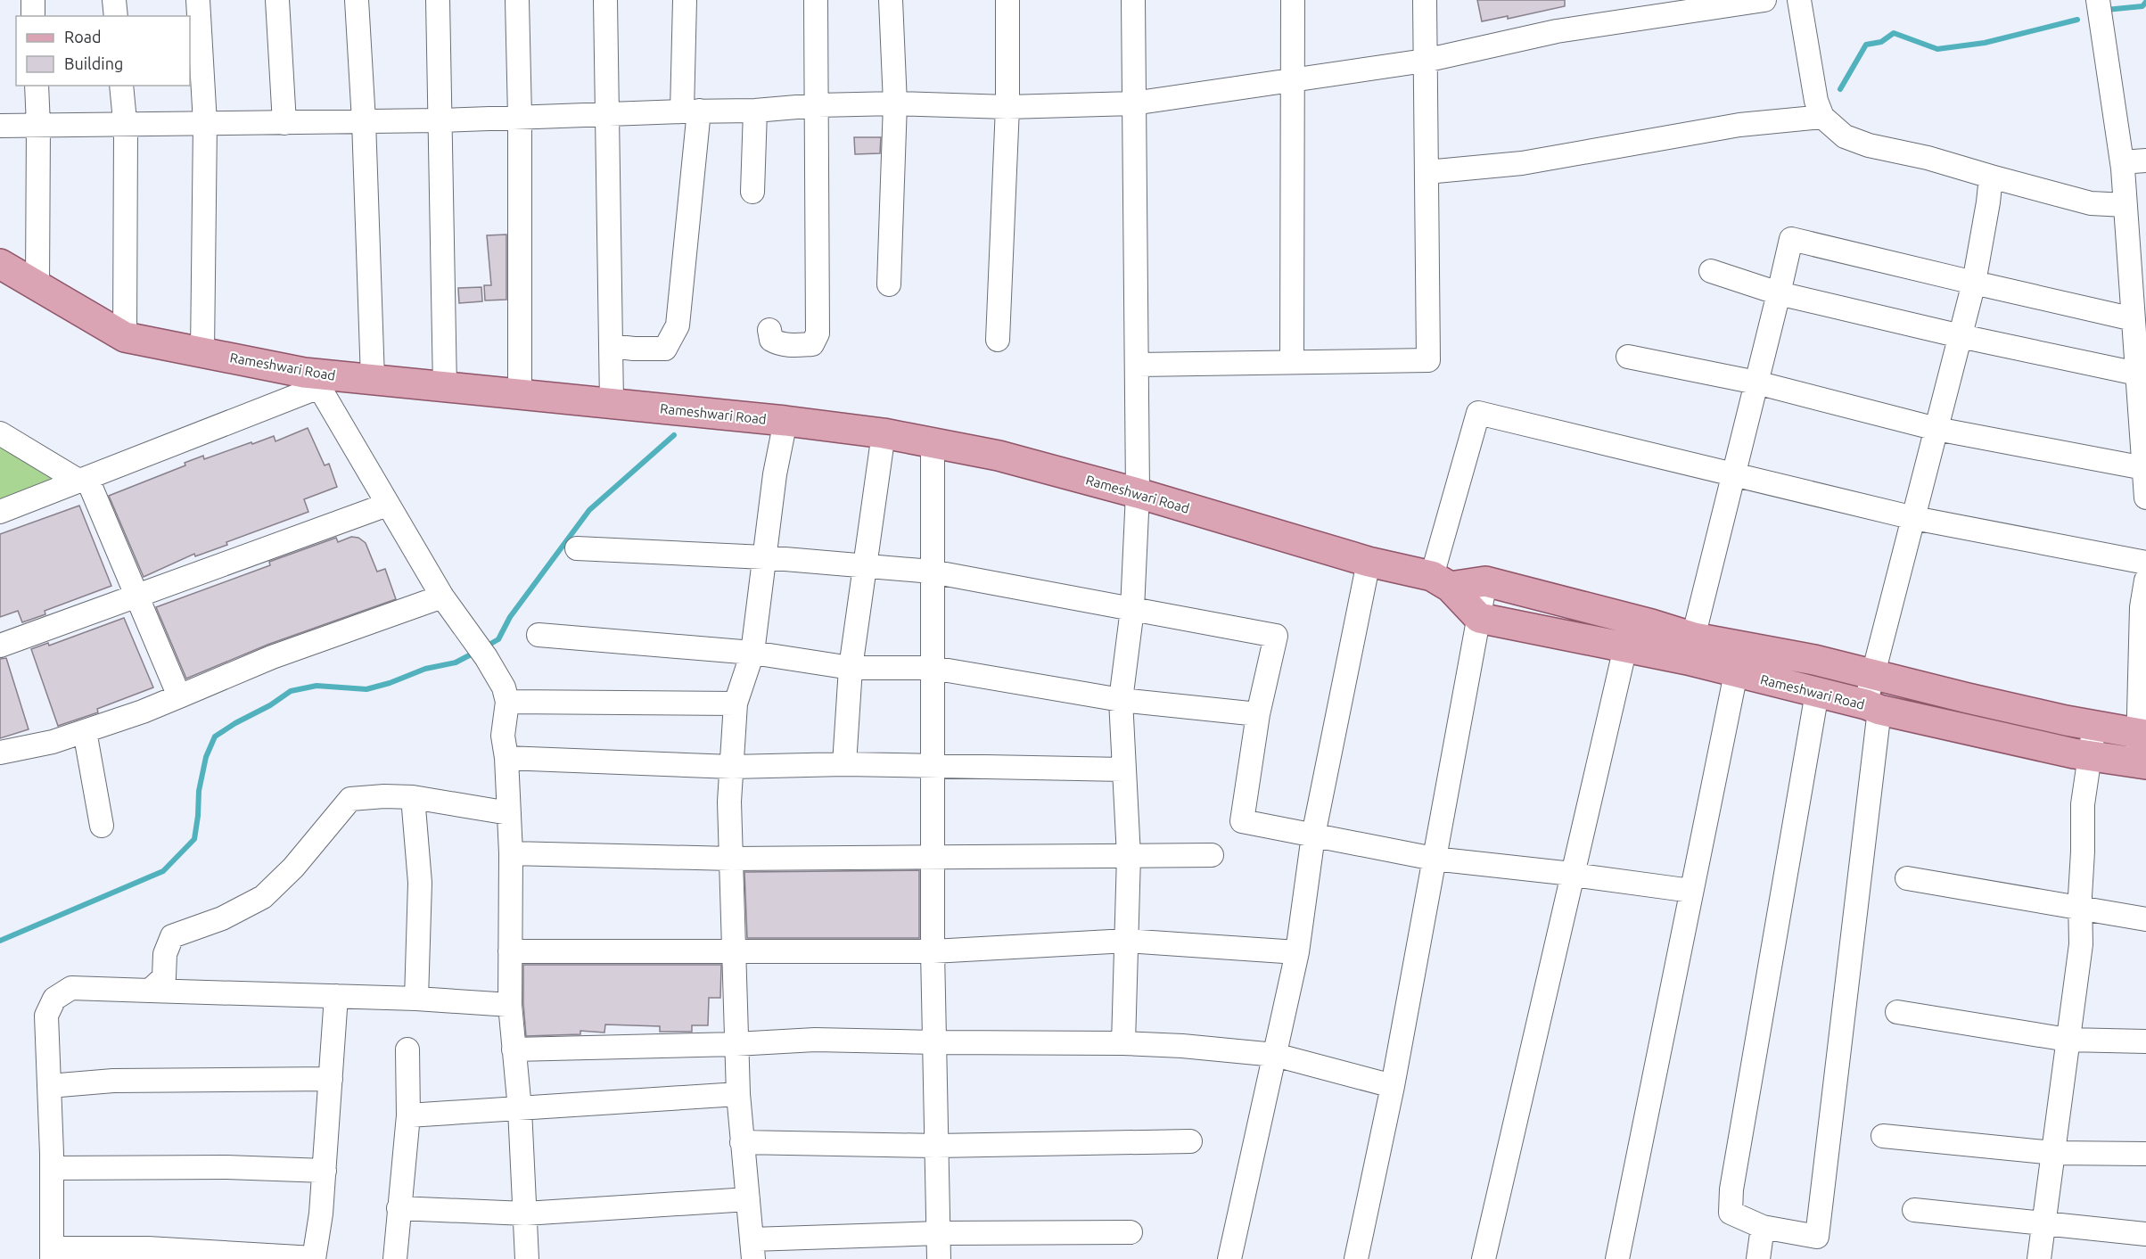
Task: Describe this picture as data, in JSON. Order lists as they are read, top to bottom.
{
  "streets": {
    "main road": ["Rameshwari Road"]
  },
  "legend": ["Road", "Building"]
}
